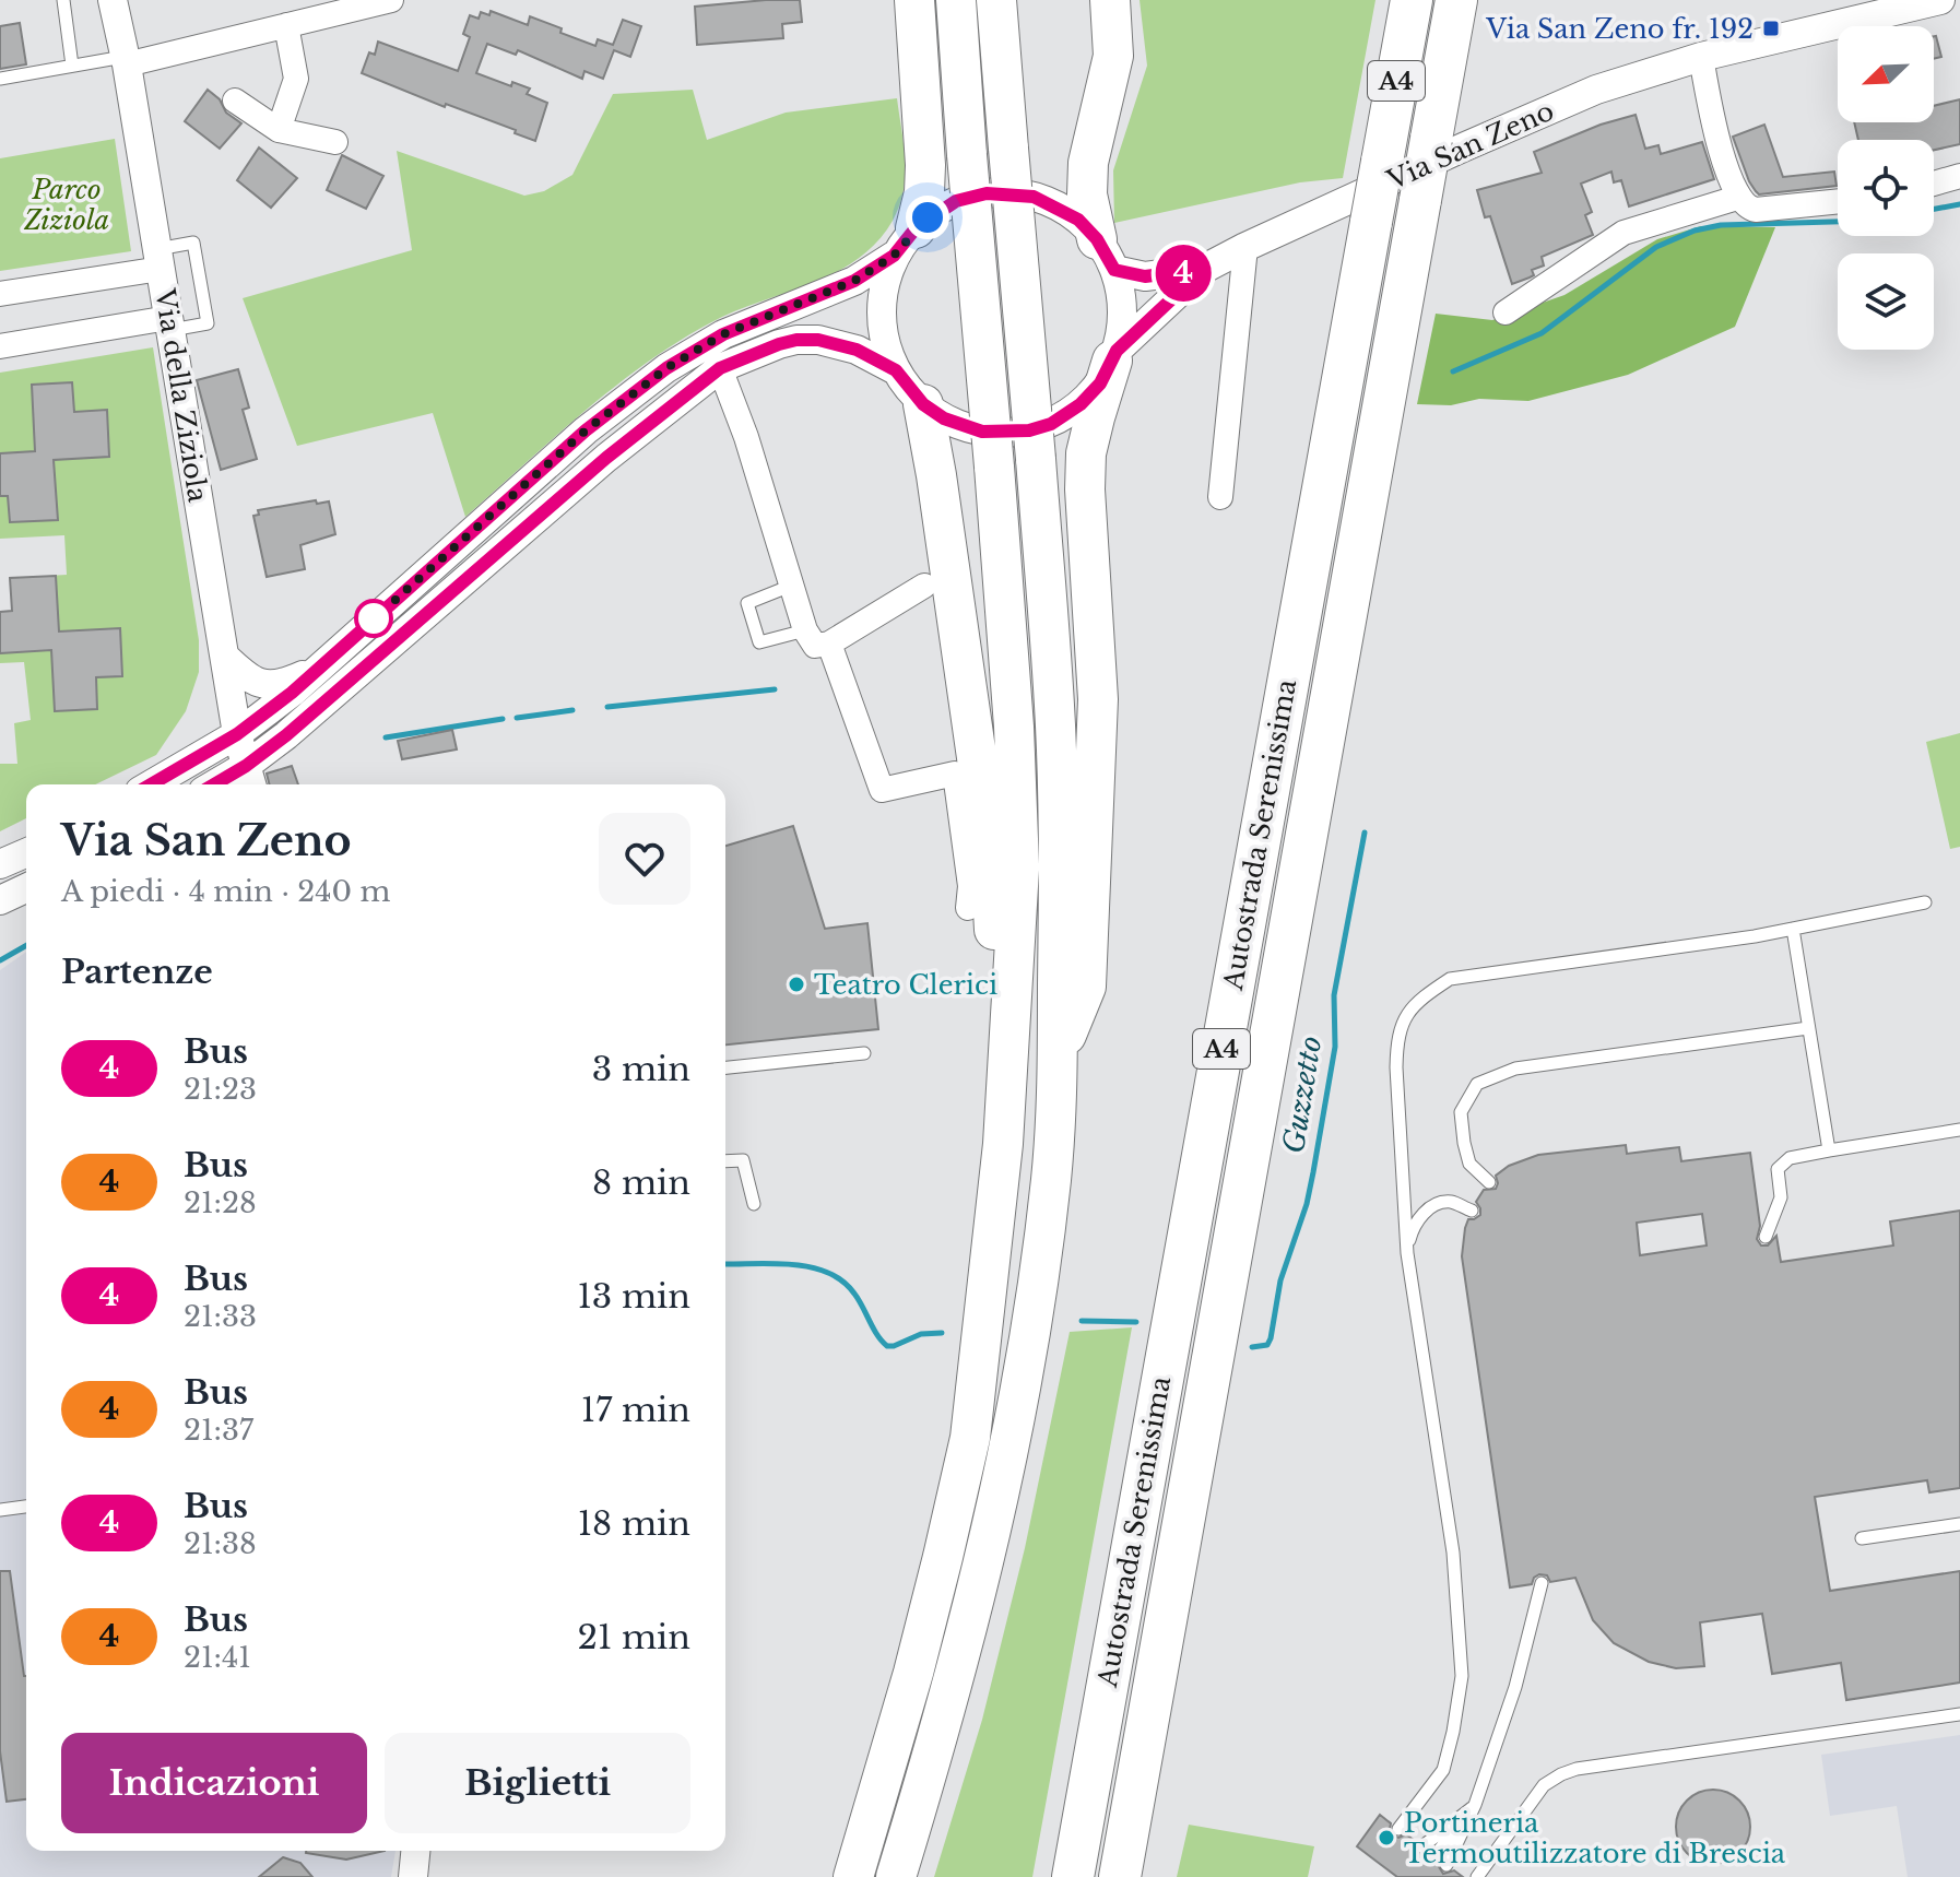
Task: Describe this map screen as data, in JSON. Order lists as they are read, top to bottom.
{
  "streets": {
    "highway": ["A4", "Autostrada Serenissima"],
    "street": ["Via San Zeno", "Via della Ziziola"]
  },
  "crossings": [
    ["Via San Zeno", "Via della Ziziola"]
  ],
  "water": ["Guzzetto"],
  "parks": ["Parco Ziziola"],
  "places": {
    "transit": ["Via San Zeno fr. 192"],
    "other": ["Teatro Clerici", "Portineria Termoutilizzatore di Brescia"]
  },
  "lines": ["bus line 4"],
  "north": "bottom left",
  "page": {
    "on_map": "4",
    "heading": [
      ["Via San Zeno", "A piedi · 4 min · 240 m"],
      "Partenze"
    ],
    "list": [
      {
        "mark": "4",
        "name": "Bus",
        "note": "21:23",
        "value": "3 min"
      },
      {
        "mark": "4",
        "name": "Bus",
        "note": "21:28",
        "value": "8 min"
      },
      {
        "mark": "4",
        "name": "Bus",
        "note": "21:33",
        "value": "13 min"
      },
      {
        "mark": "4",
        "name": "Bus",
        "note": "21:37",
        "value": "17 min"
      },
      {
        "mark": "4",
        "name": "Bus",
        "note": "21:38",
        "value": "18 min"
      },
      {
        "mark": "4",
        "name": "Bus",
        "note": "21:41",
        "value": "21 min"
      }
    ],
    "buttons": ["Indicazioni", "Biglietti"]
  }
}
